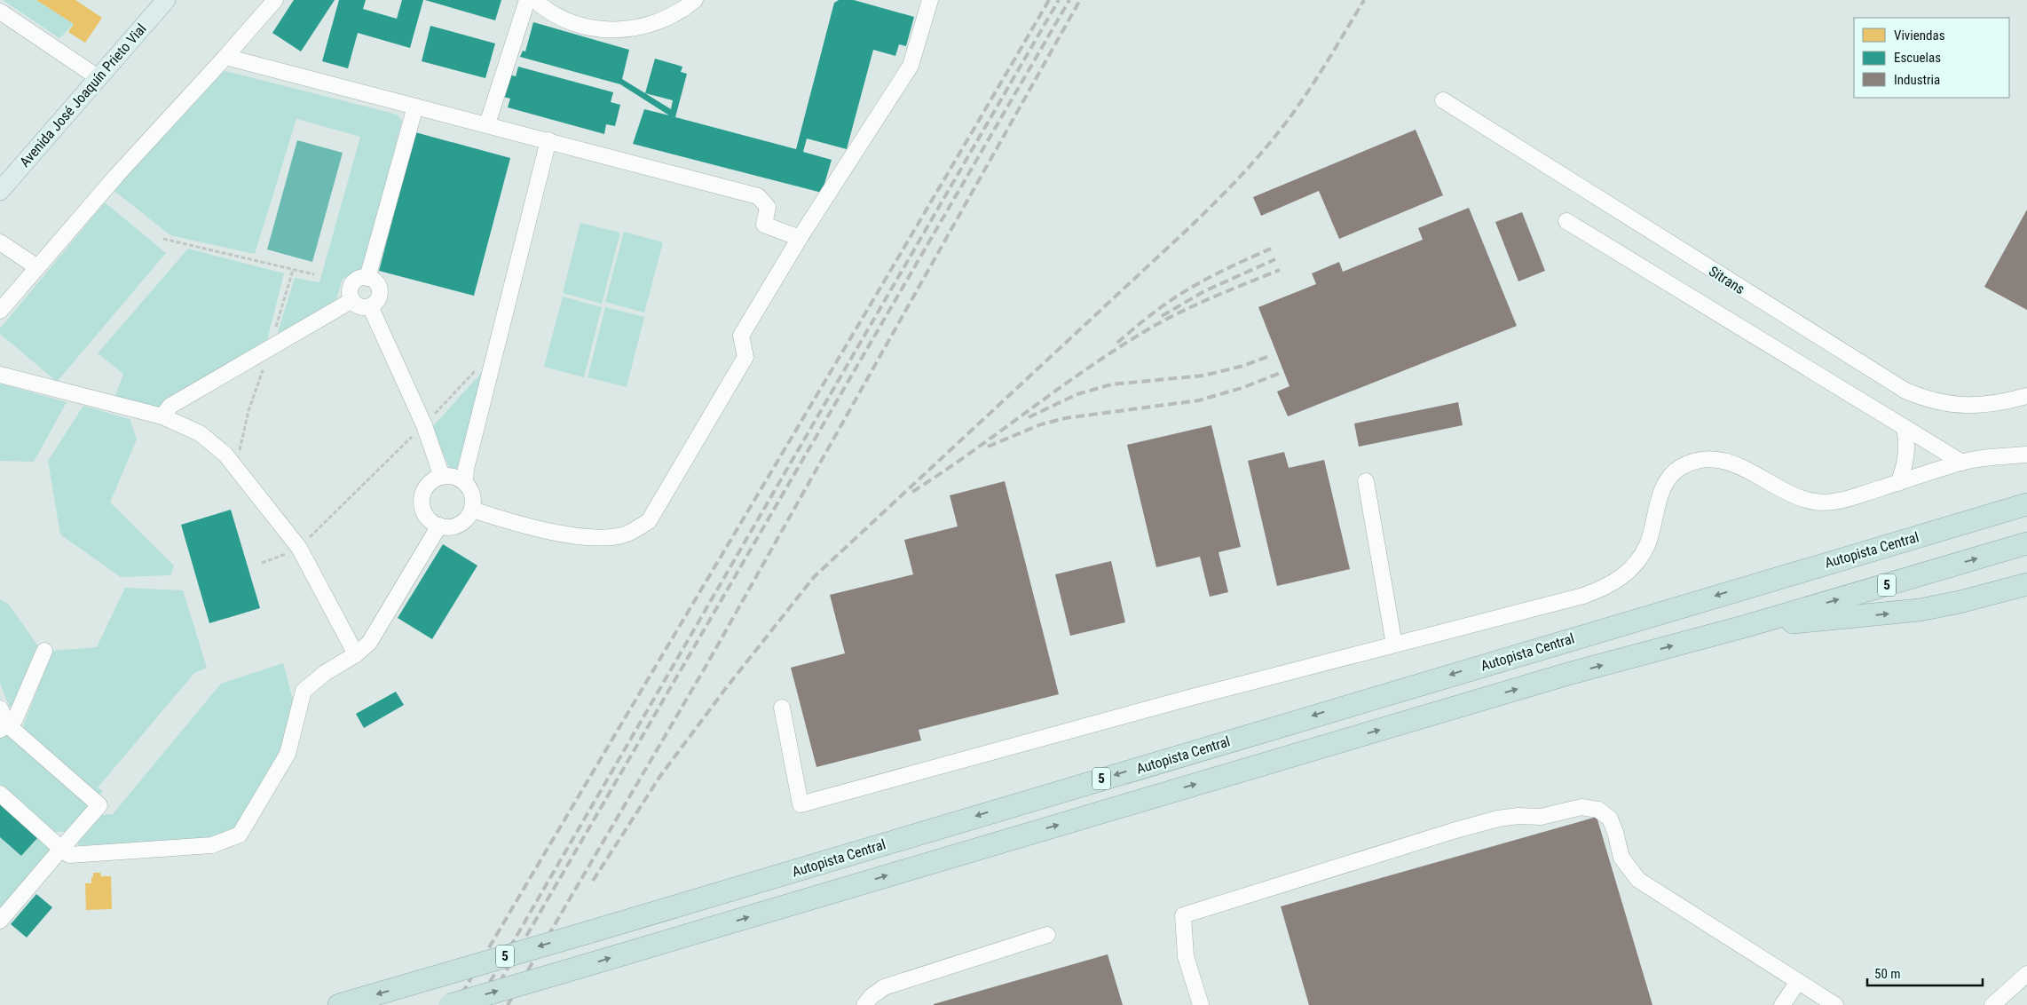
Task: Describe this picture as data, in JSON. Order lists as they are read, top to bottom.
{
  "streets": {
    "highway": ["Autopista Central", "5"],
    "main road": ["Avenida José Joaquín Prieto Vial"],
    "street": ["Sitrans"]
  },
  "legend": ["Viviendas", "Escuelas", "Industria"],
  "scale_bar": "50 m"
}
